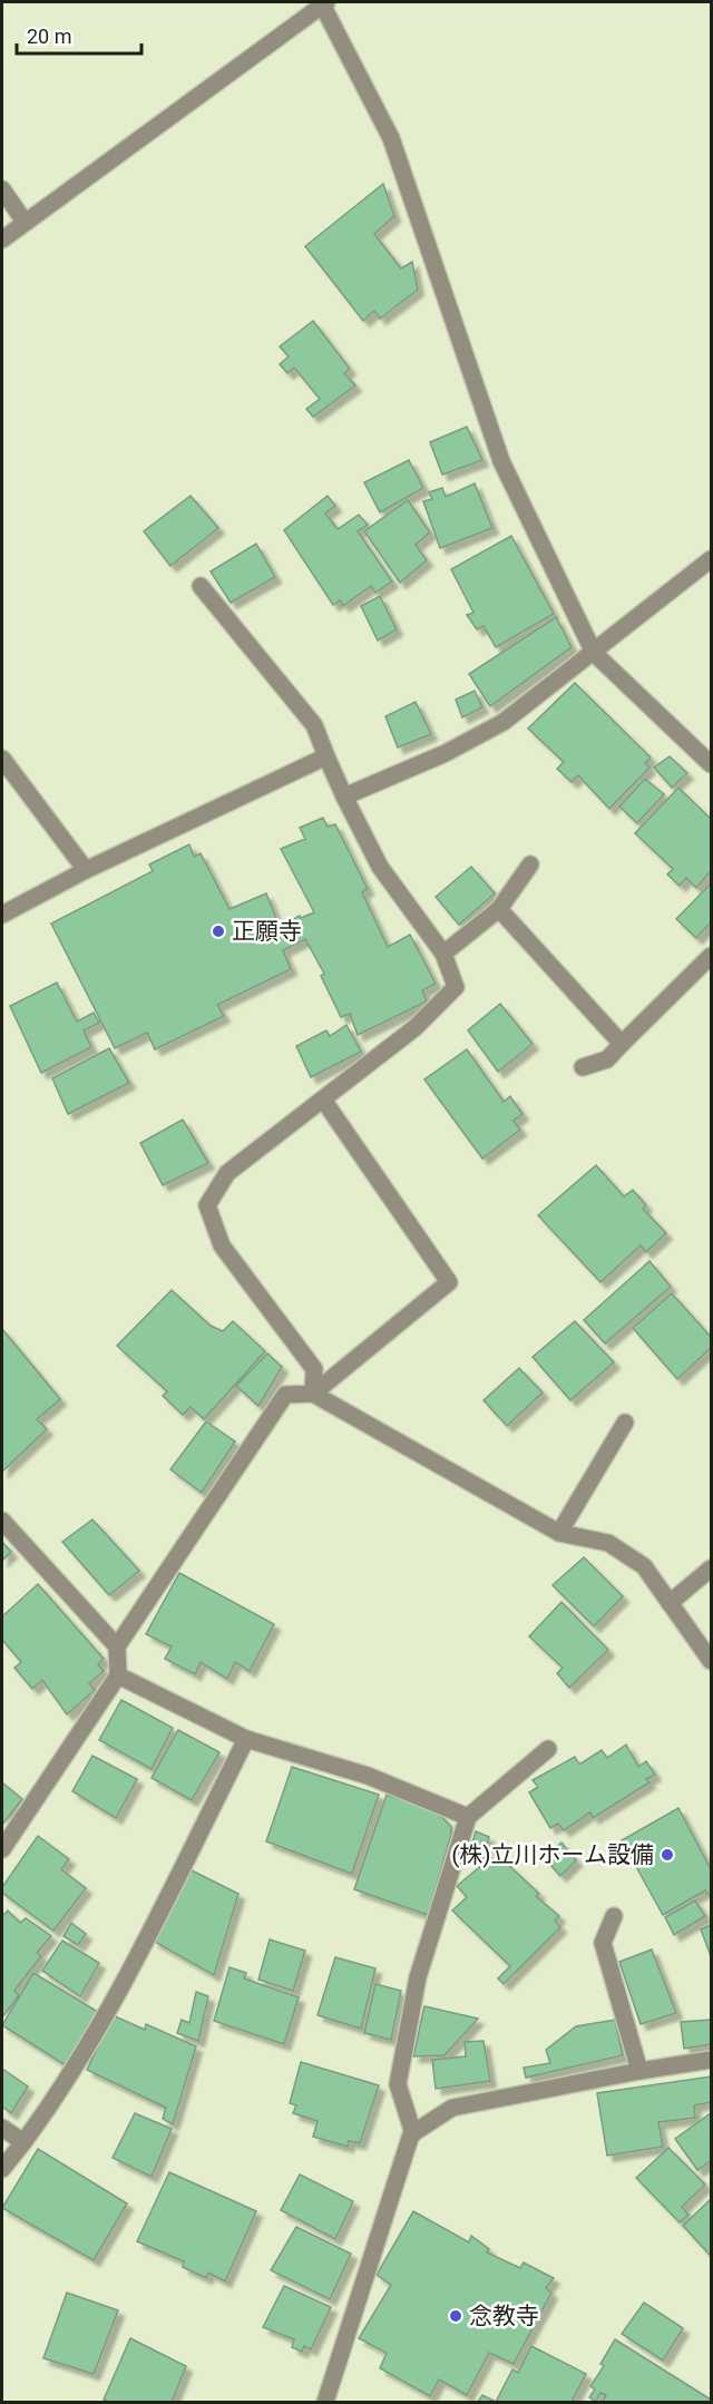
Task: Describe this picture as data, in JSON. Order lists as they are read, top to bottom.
{
  "places": ["正願寺", "(株)立川ホーム設備", "念教寺"],
  "scale_bar": "20 m"
}
